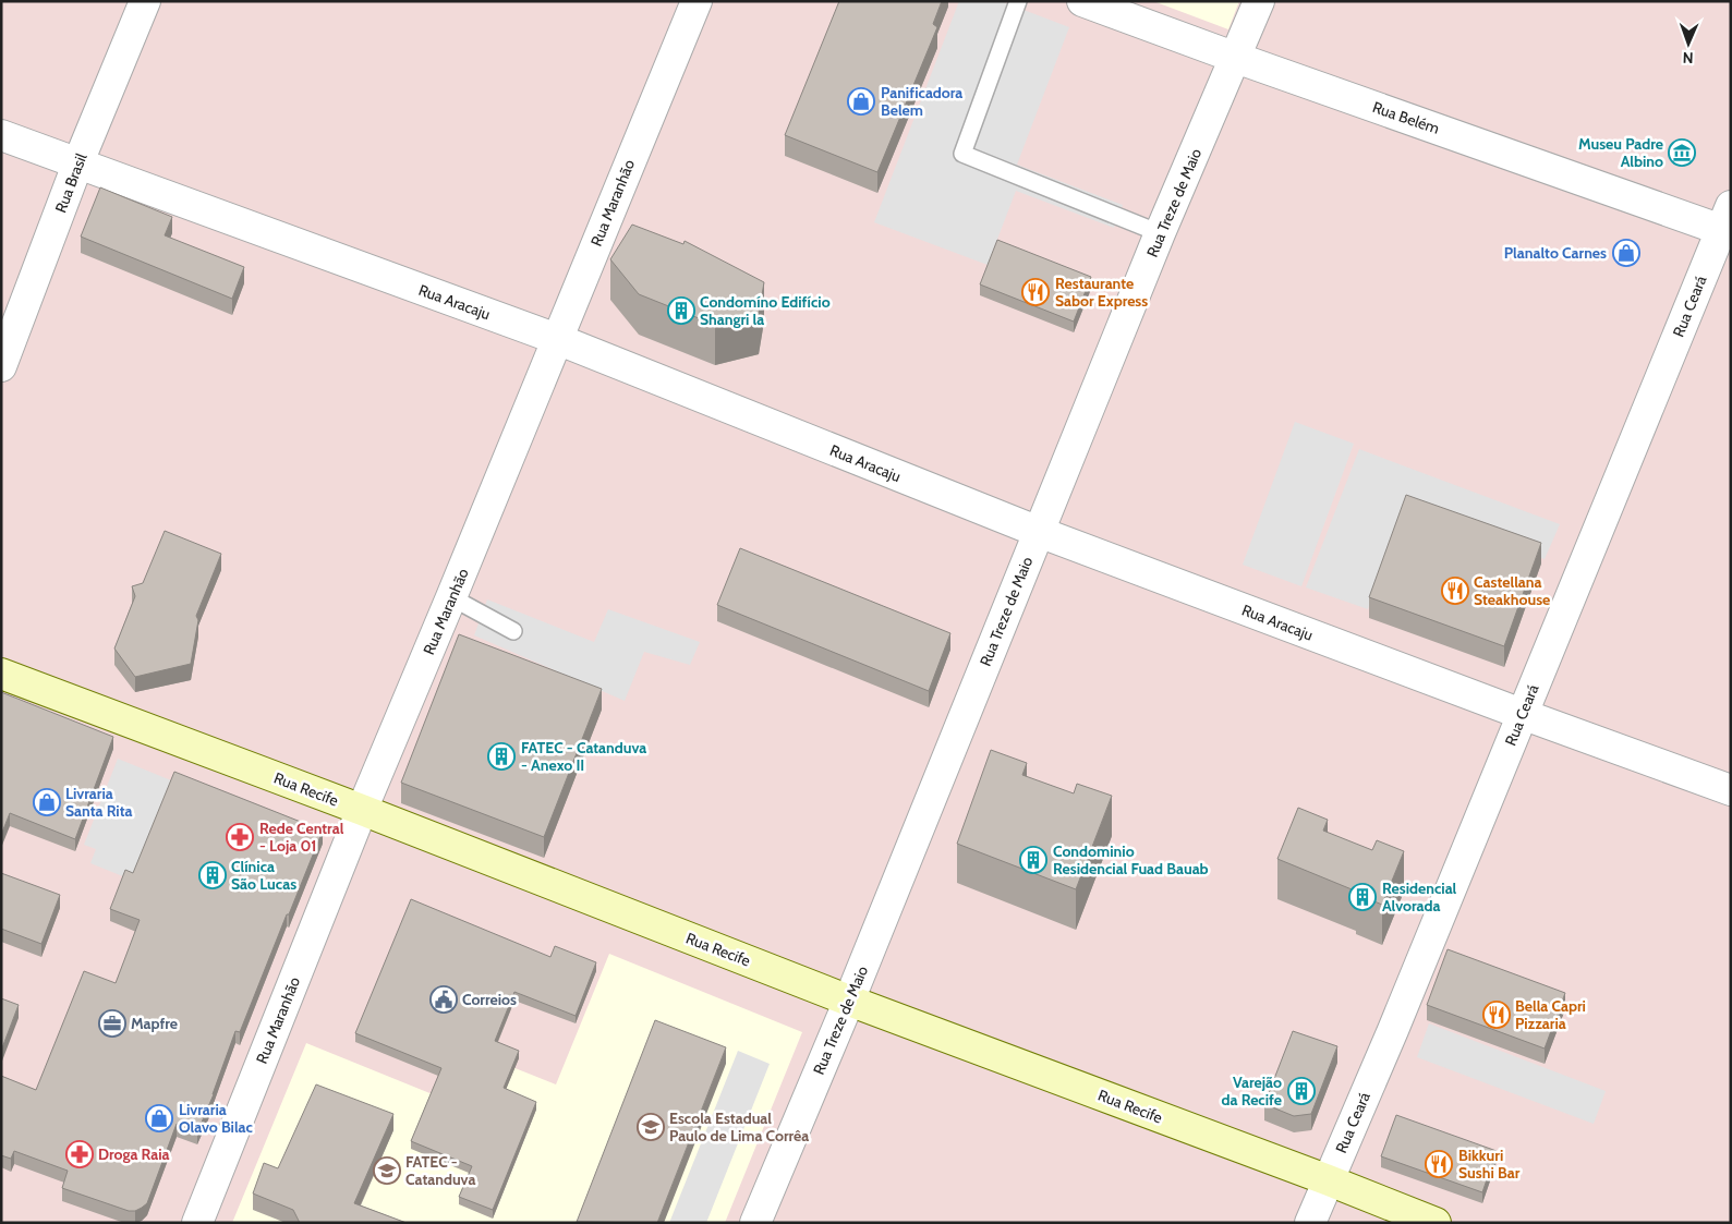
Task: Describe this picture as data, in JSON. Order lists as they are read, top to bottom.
{
  "streets": {
    "main road": ["Rua Recife"],
    "street": [
      "Rua Belém",
      "Rua Brasil",
      "Rua Maranhão",
      "Rua Treze de Maio",
      "Rua Aracaju",
      "Rua Ceará"
    ]
  },
  "crossings": [
    ["Rua Belém", "Rua Treze de Maio"],
    ["Rua Belém", "Rua Ceará"],
    ["Rua Brasil", "Rua Aracaju"],
    ["Rua Maranhão", "Rua Aracaju"],
    ["Rua Maranhão", "Rua Recife"],
    ["Rua Treze de Maio", "Rua Aracaju"],
    ["Rua Treze de Maio", "Rua Recife"],
    ["Rua Aracaju", "Rua Ceará"],
    ["Rua Ceará", "Rua Recife"]
  ],
  "places": {
    "shop": [
      "Panificadora Belem",
      "Planalto Carnes",
      "Livraria Santa Rita",
      "Livraria Olavo Bilac"
    ],
    "museum": ["Museu Padre Albino"],
    "restaurant": [
      "Restaurante Sabor Express",
      "Castellana Steakhouse",
      "Bella Capri Pizzaria",
      "Bikkuri Sushi Bar"
    ],
    "building": [
      "Condomíno Edifício Shangri la",
      "FATEC - Catanduva - Anexo II",
      "Condominio Residencial Fuad Bauab",
      "Clínica São Lucas",
      "Residencial Alvorada",
      "Varejão da Recife"
    ],
    "pharmacy": ["Rede Central - Loja 01", "Droga Raia"],
    "public building": ["Correios"],
    "office": ["Mapfre"],
    "school or university": ["Escola Estadual Paulo de Lima Corrêa", "FATEC - Catanduva"]
  },
  "north": "bottom"
}
